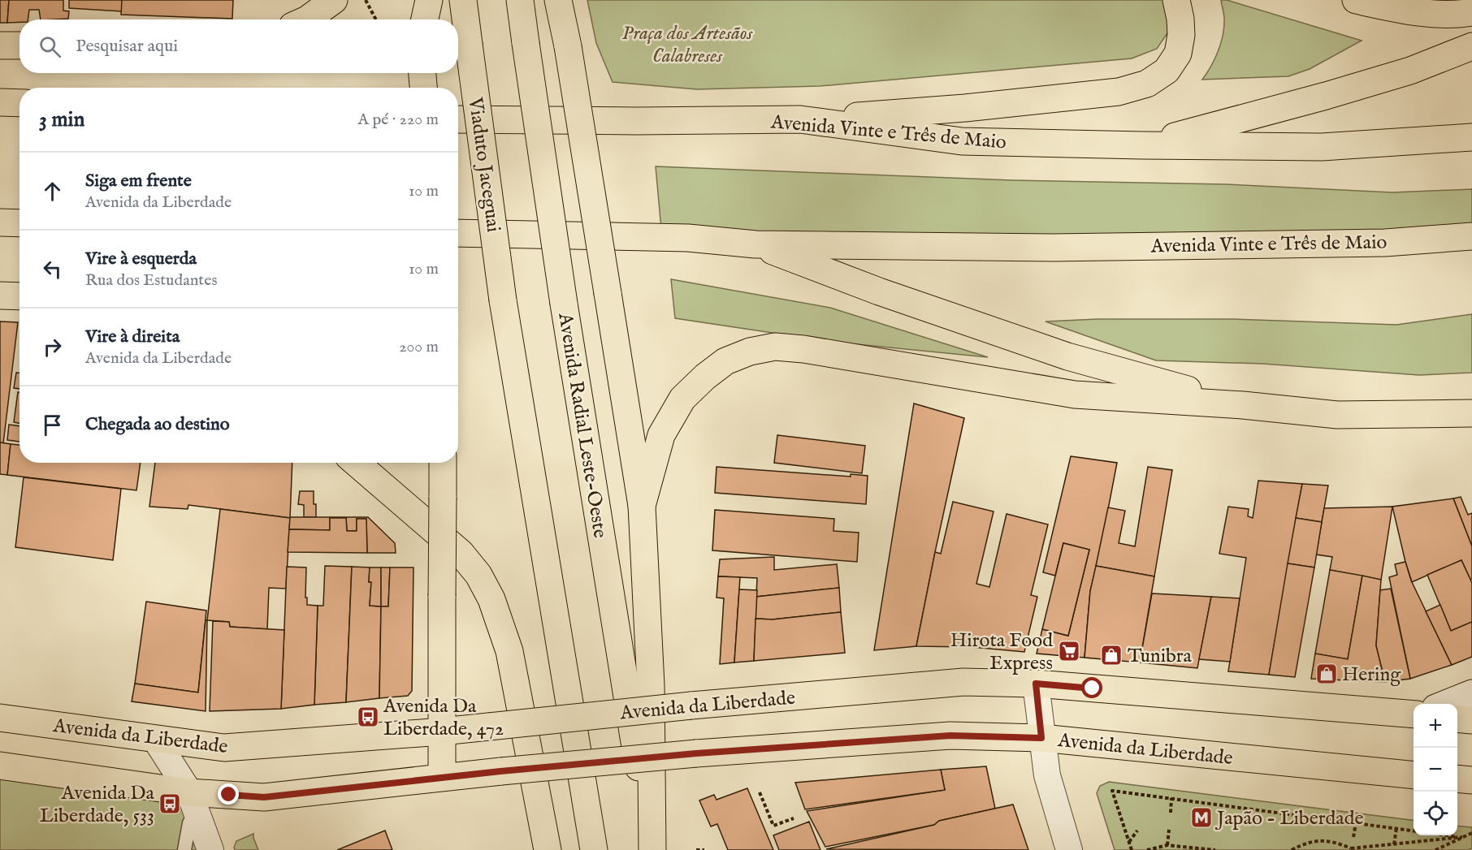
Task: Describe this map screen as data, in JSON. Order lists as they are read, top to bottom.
{
  "streets": {
    "main road": [
      "Avenida Vinte e Três de Maio",
      "Viaduto Jaceguai",
      "Avenida Radial Leste-Oeste",
      "Avenida da Liberdade"
    ]
  },
  "parks": ["Praça dos Artesãos Calabreses"],
  "places": {
    "supermarket": ["Hirota Food Express"],
    "shop": ["Tunibra", "Hering"],
    "bus stop": ["Avenida Da Liberdade, 472", "Avenida Da Liberdade, 533"],
    "metro station": ["Japão - Liberdade"]
  },
  "page": {
    "search": "Pesquisar aqui",
    "heading": ["3 min", "A pé · 220 m"],
    "list": [
      ["Siga em frente", "Avenida da Liberdade", "10 m"],
      ["Vire à esquerda", "Rua dos Estudantes", "10 m"],
      ["Vire à direita", "Avenida da Liberdade", "200 m"],
      "Chegada ao destino"
    ],
    "map_buttons": ["+", "−"]
  }
}
